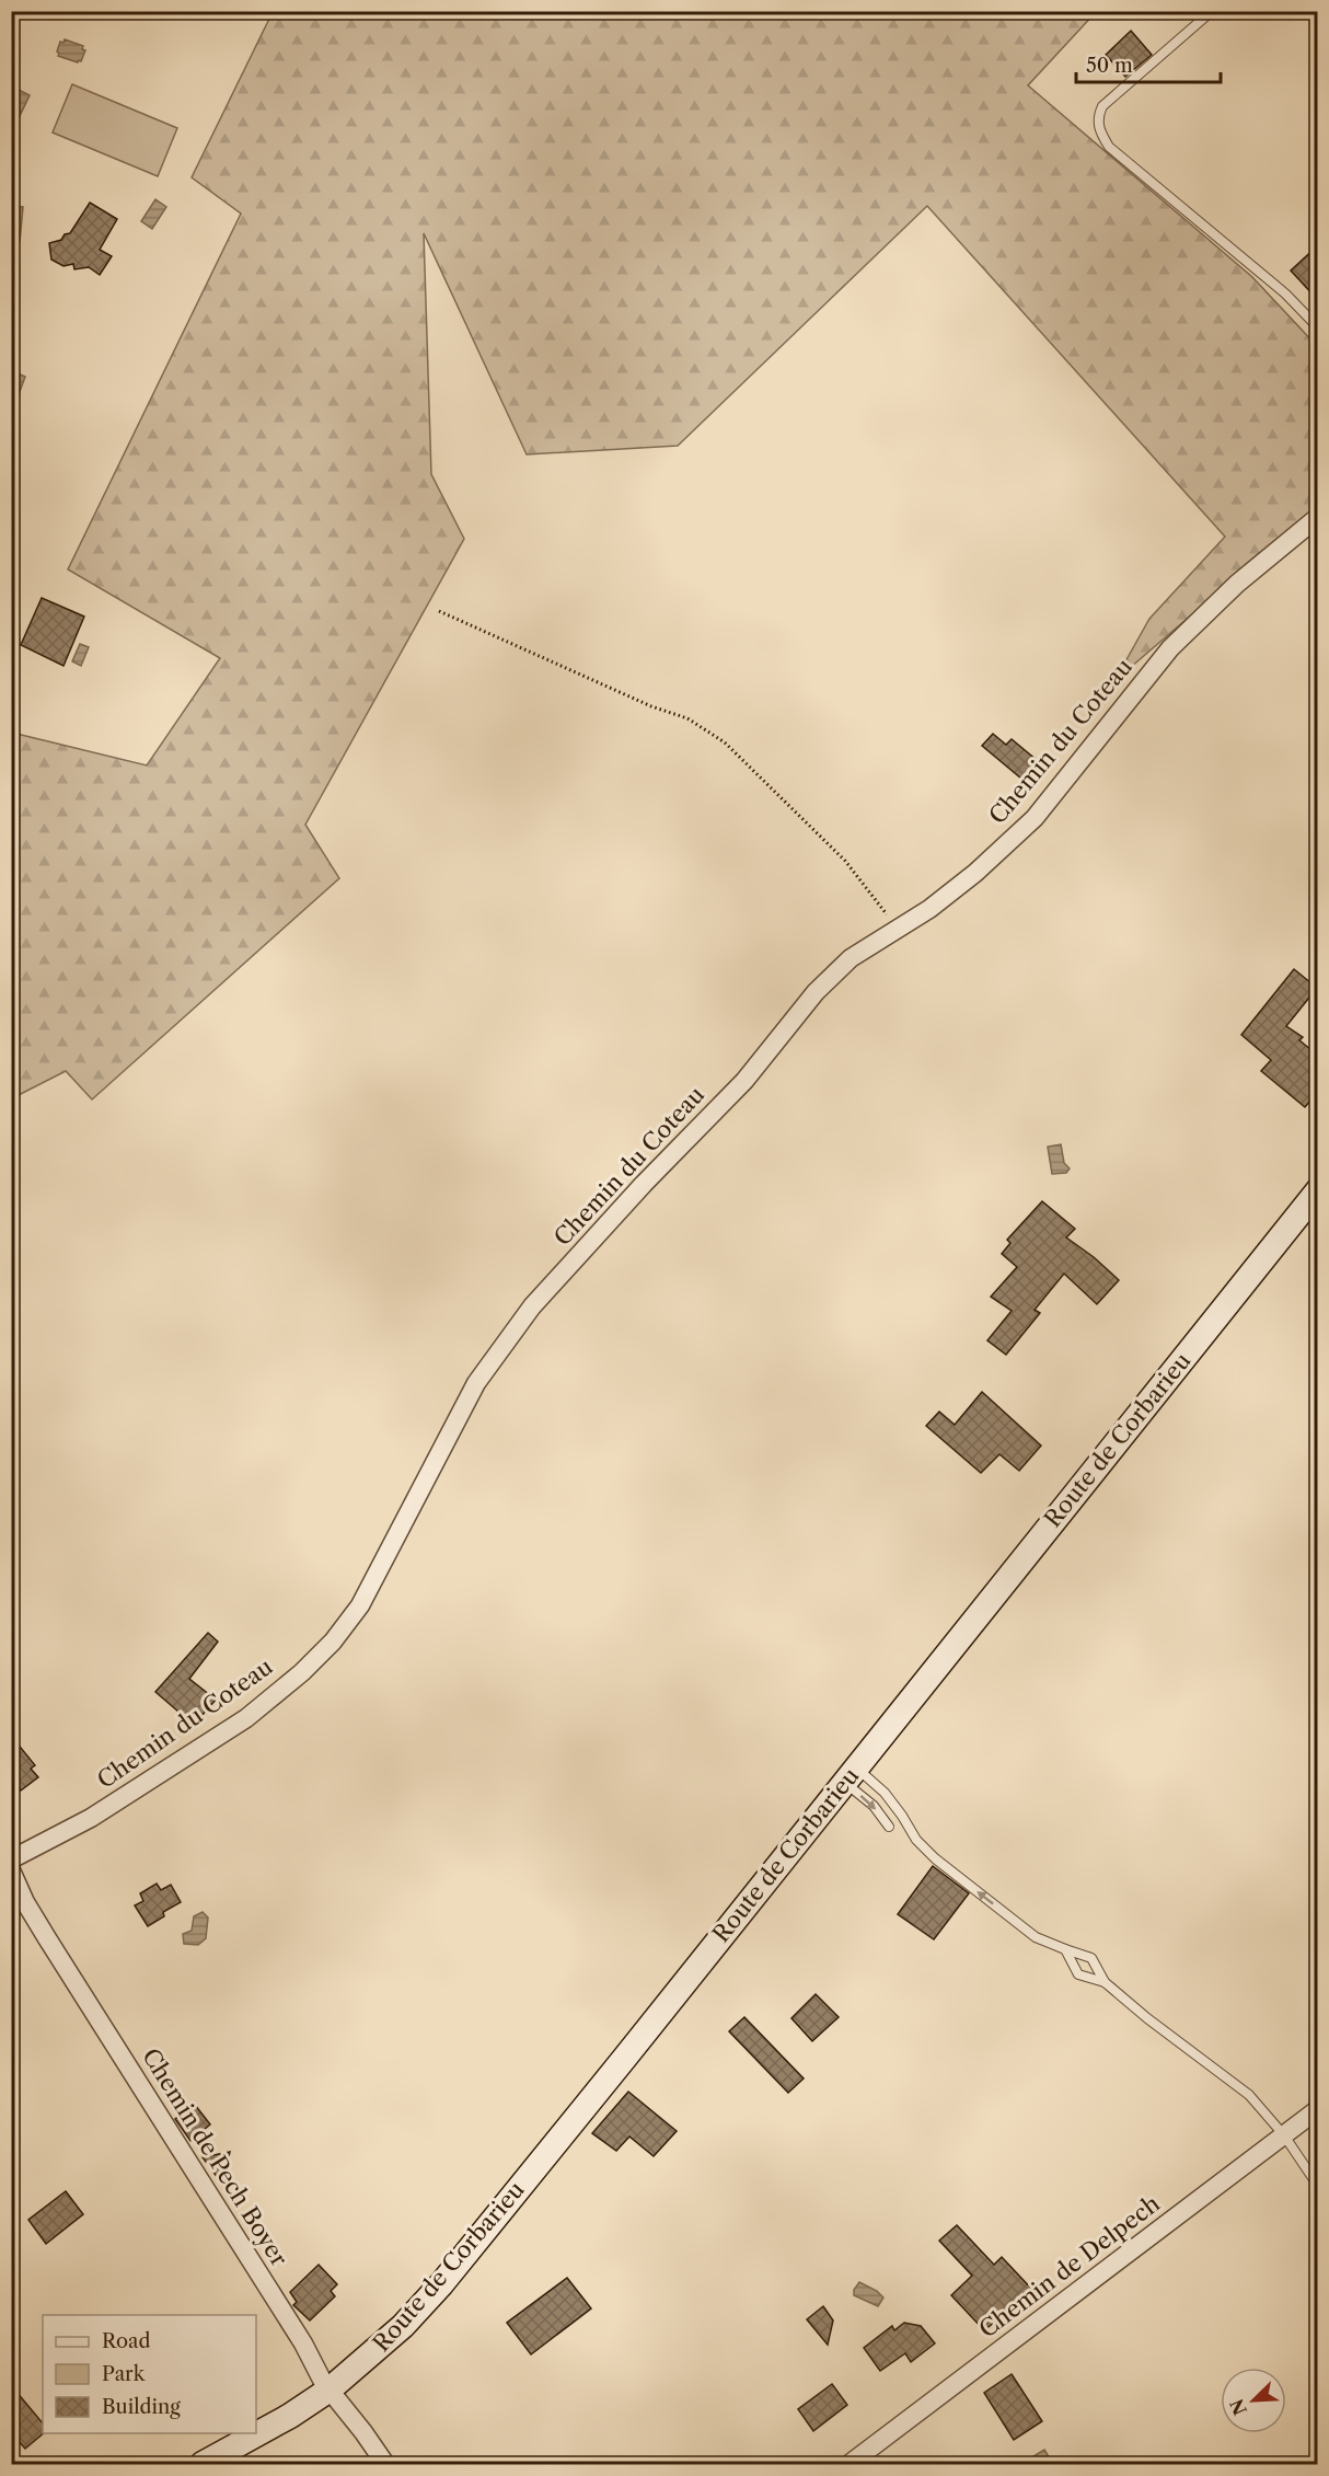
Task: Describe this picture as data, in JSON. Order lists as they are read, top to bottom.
{
  "streets": {
    "main road": ["Route de Corbarieu"],
    "street": ["Chemin du Coteau", "Chemin de Pech Boyer", "Chemin de Delpech"]
  },
  "crossings": [
    ["Route de Corbarieu", "Chemin de Pech Boyer"]
  ],
  "legend": ["Road", "Park", "Building"],
  "scale_bar": "50 m",
  "north": "bottom left"
}
